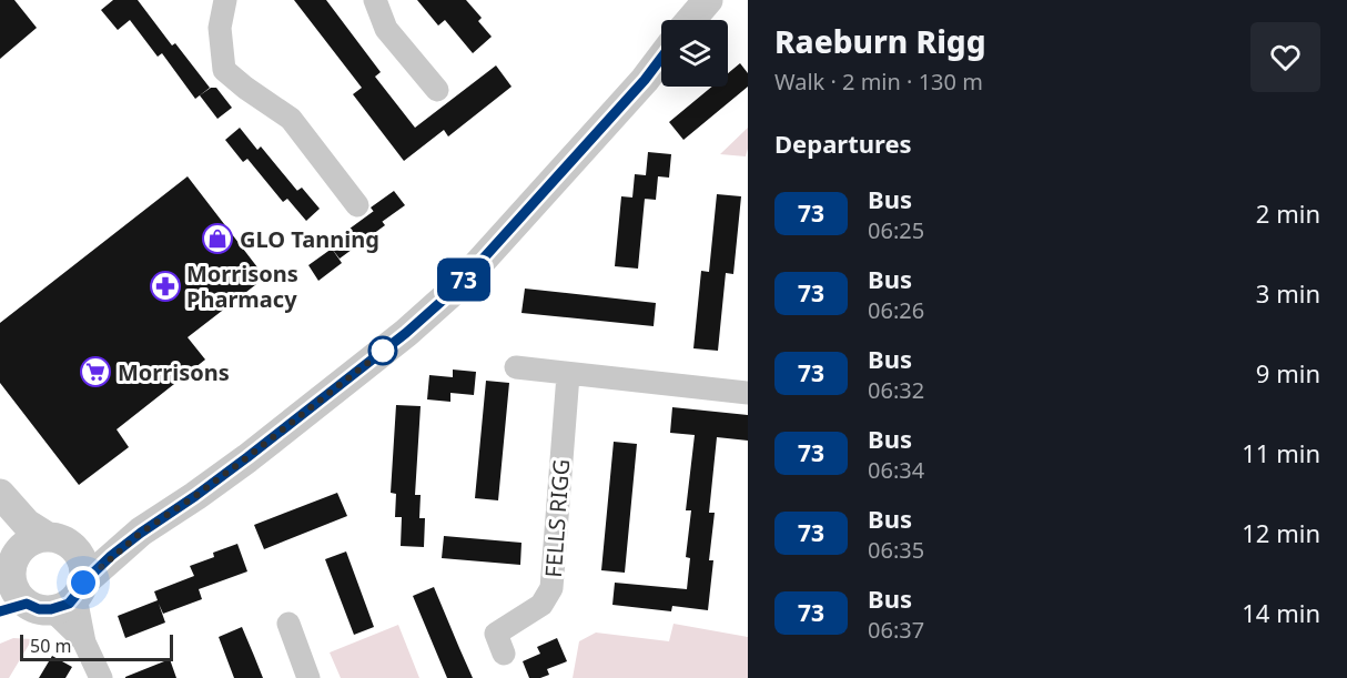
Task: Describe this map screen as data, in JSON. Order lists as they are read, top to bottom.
{
  "streets": {
    "street": ["FELLS RIGG"]
  },
  "places": {
    "shop": ["GLO Tanning"],
    "pharmacy": ["Morrisons Pharmacy"],
    "supermarket": ["Morrisons"]
  },
  "lines": ["bus line 73"],
  "scale_bar": "50 m",
  "page": {
    "on_map": "73",
    "heading": [
      ["Raeburn Rigg", "Walk · 2 min · 130 m"],
      "Departures"
    ],
    "list": [
      {
        "mark": "73",
        "name": "Bus",
        "note": "06:25",
        "value": "2 min"
      },
      {
        "mark": "73",
        "name": "Bus",
        "note": "06:26",
        "value": "3 min"
      },
      {
        "mark": "73",
        "name": "Bus",
        "note": "06:32",
        "value": "9 min"
      },
      {
        "mark": "73",
        "name": "Bus",
        "note": "06:34",
        "value": "11 min"
      },
      {
        "mark": "73",
        "name": "Bus",
        "note": "06:35",
        "value": "12 min"
      },
      {
        "mark": "73",
        "name": "Bus",
        "note": "06:37",
        "value": "14 min"
      }
    ],
    "scale": "50 m"
  }
}
